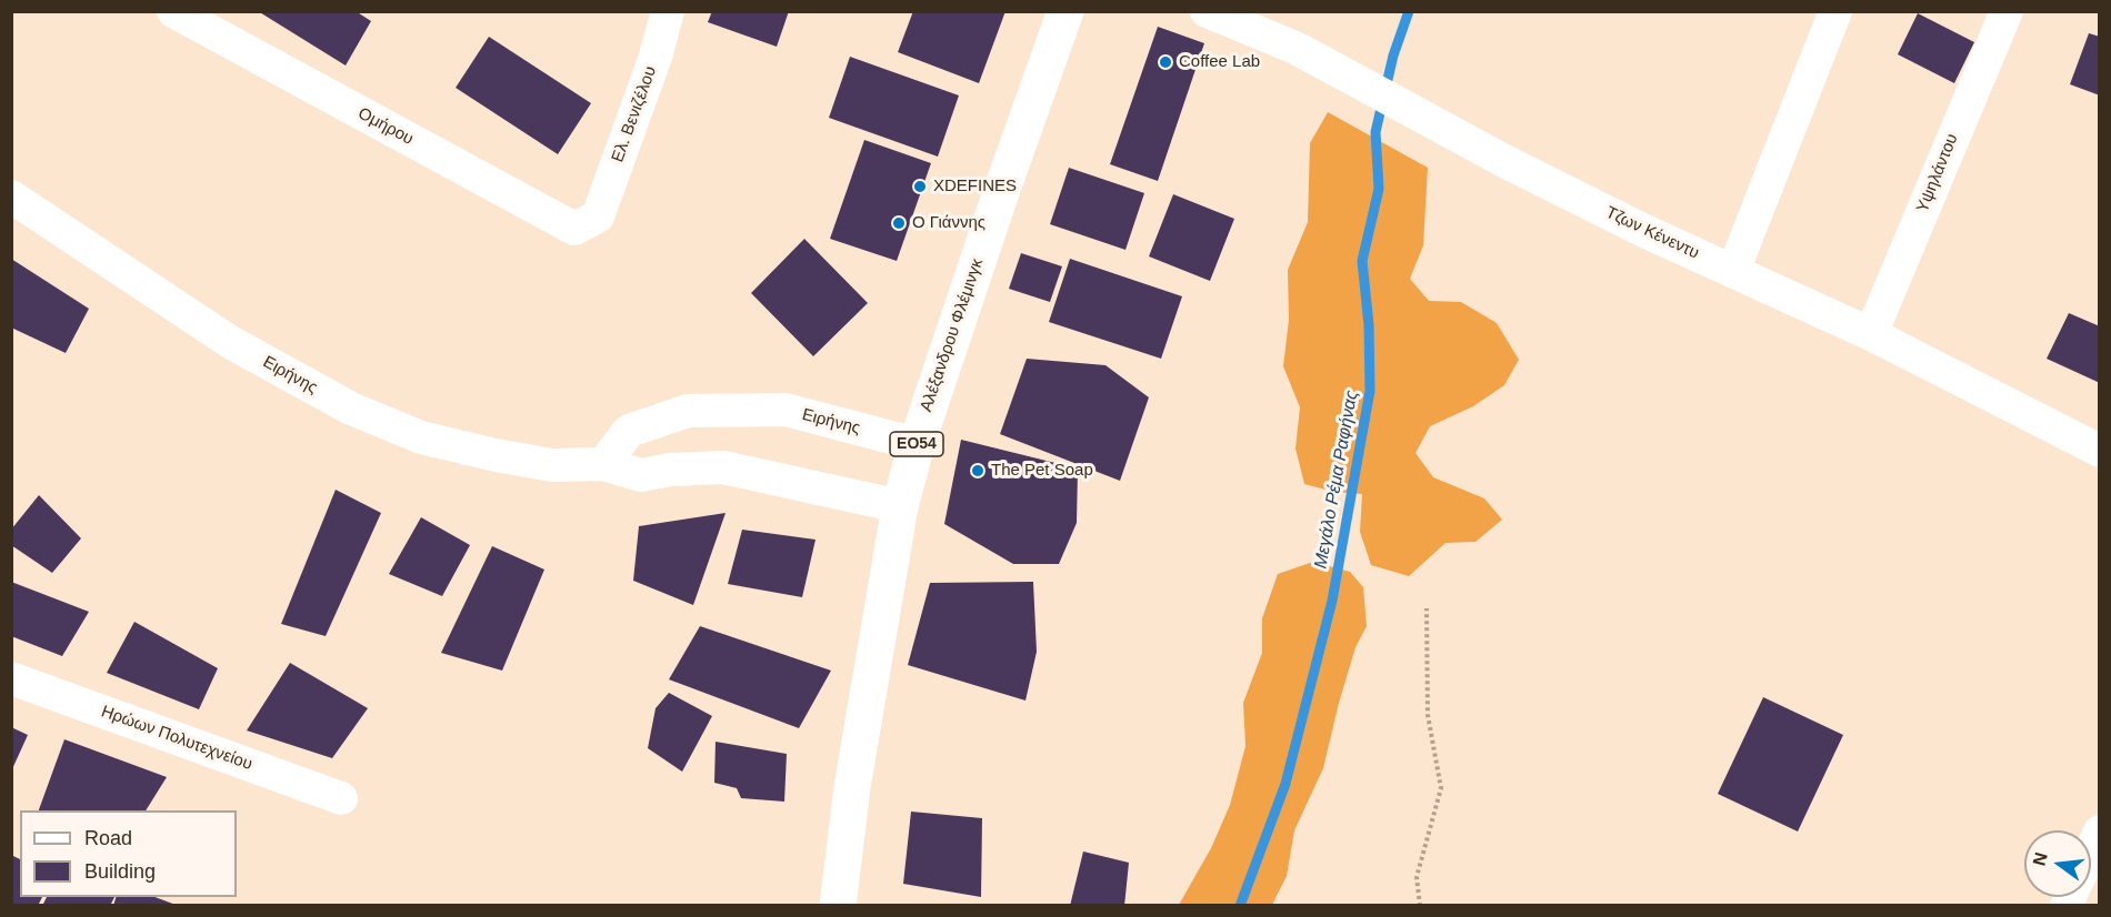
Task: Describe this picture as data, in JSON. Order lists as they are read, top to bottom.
{
  "streets": {
    "main road": ["Αλέξανδρου Φλέμινγκ", "ΕΟ54"],
    "street": [
      "Ελ. Βενιζέλου",
      "Ομήρου",
      "Υψηλάντου",
      "Τζων Κένεντυ",
      "Ειρήνης",
      "Ηρώων Πολυτεχνείου"
    ]
  },
  "crossings": [
    ["Ελ. Βενιζέλου", "Ομήρου"],
    ["Υψηλάντου", "Τζων Κένεντυ"],
    ["Αλέξανδρου Φλέμινγκ", "Ειρήνης"]
  ],
  "water": ["Μεγάλο Ρέμα Ραφήνας"],
  "places": [
    "Coffee Lab",
    "XDEFINES",
    "Ο Γιάννης",
    "The Pet Soap"
  ],
  "legend": ["Road", "Building"],
  "north": "left"
}
